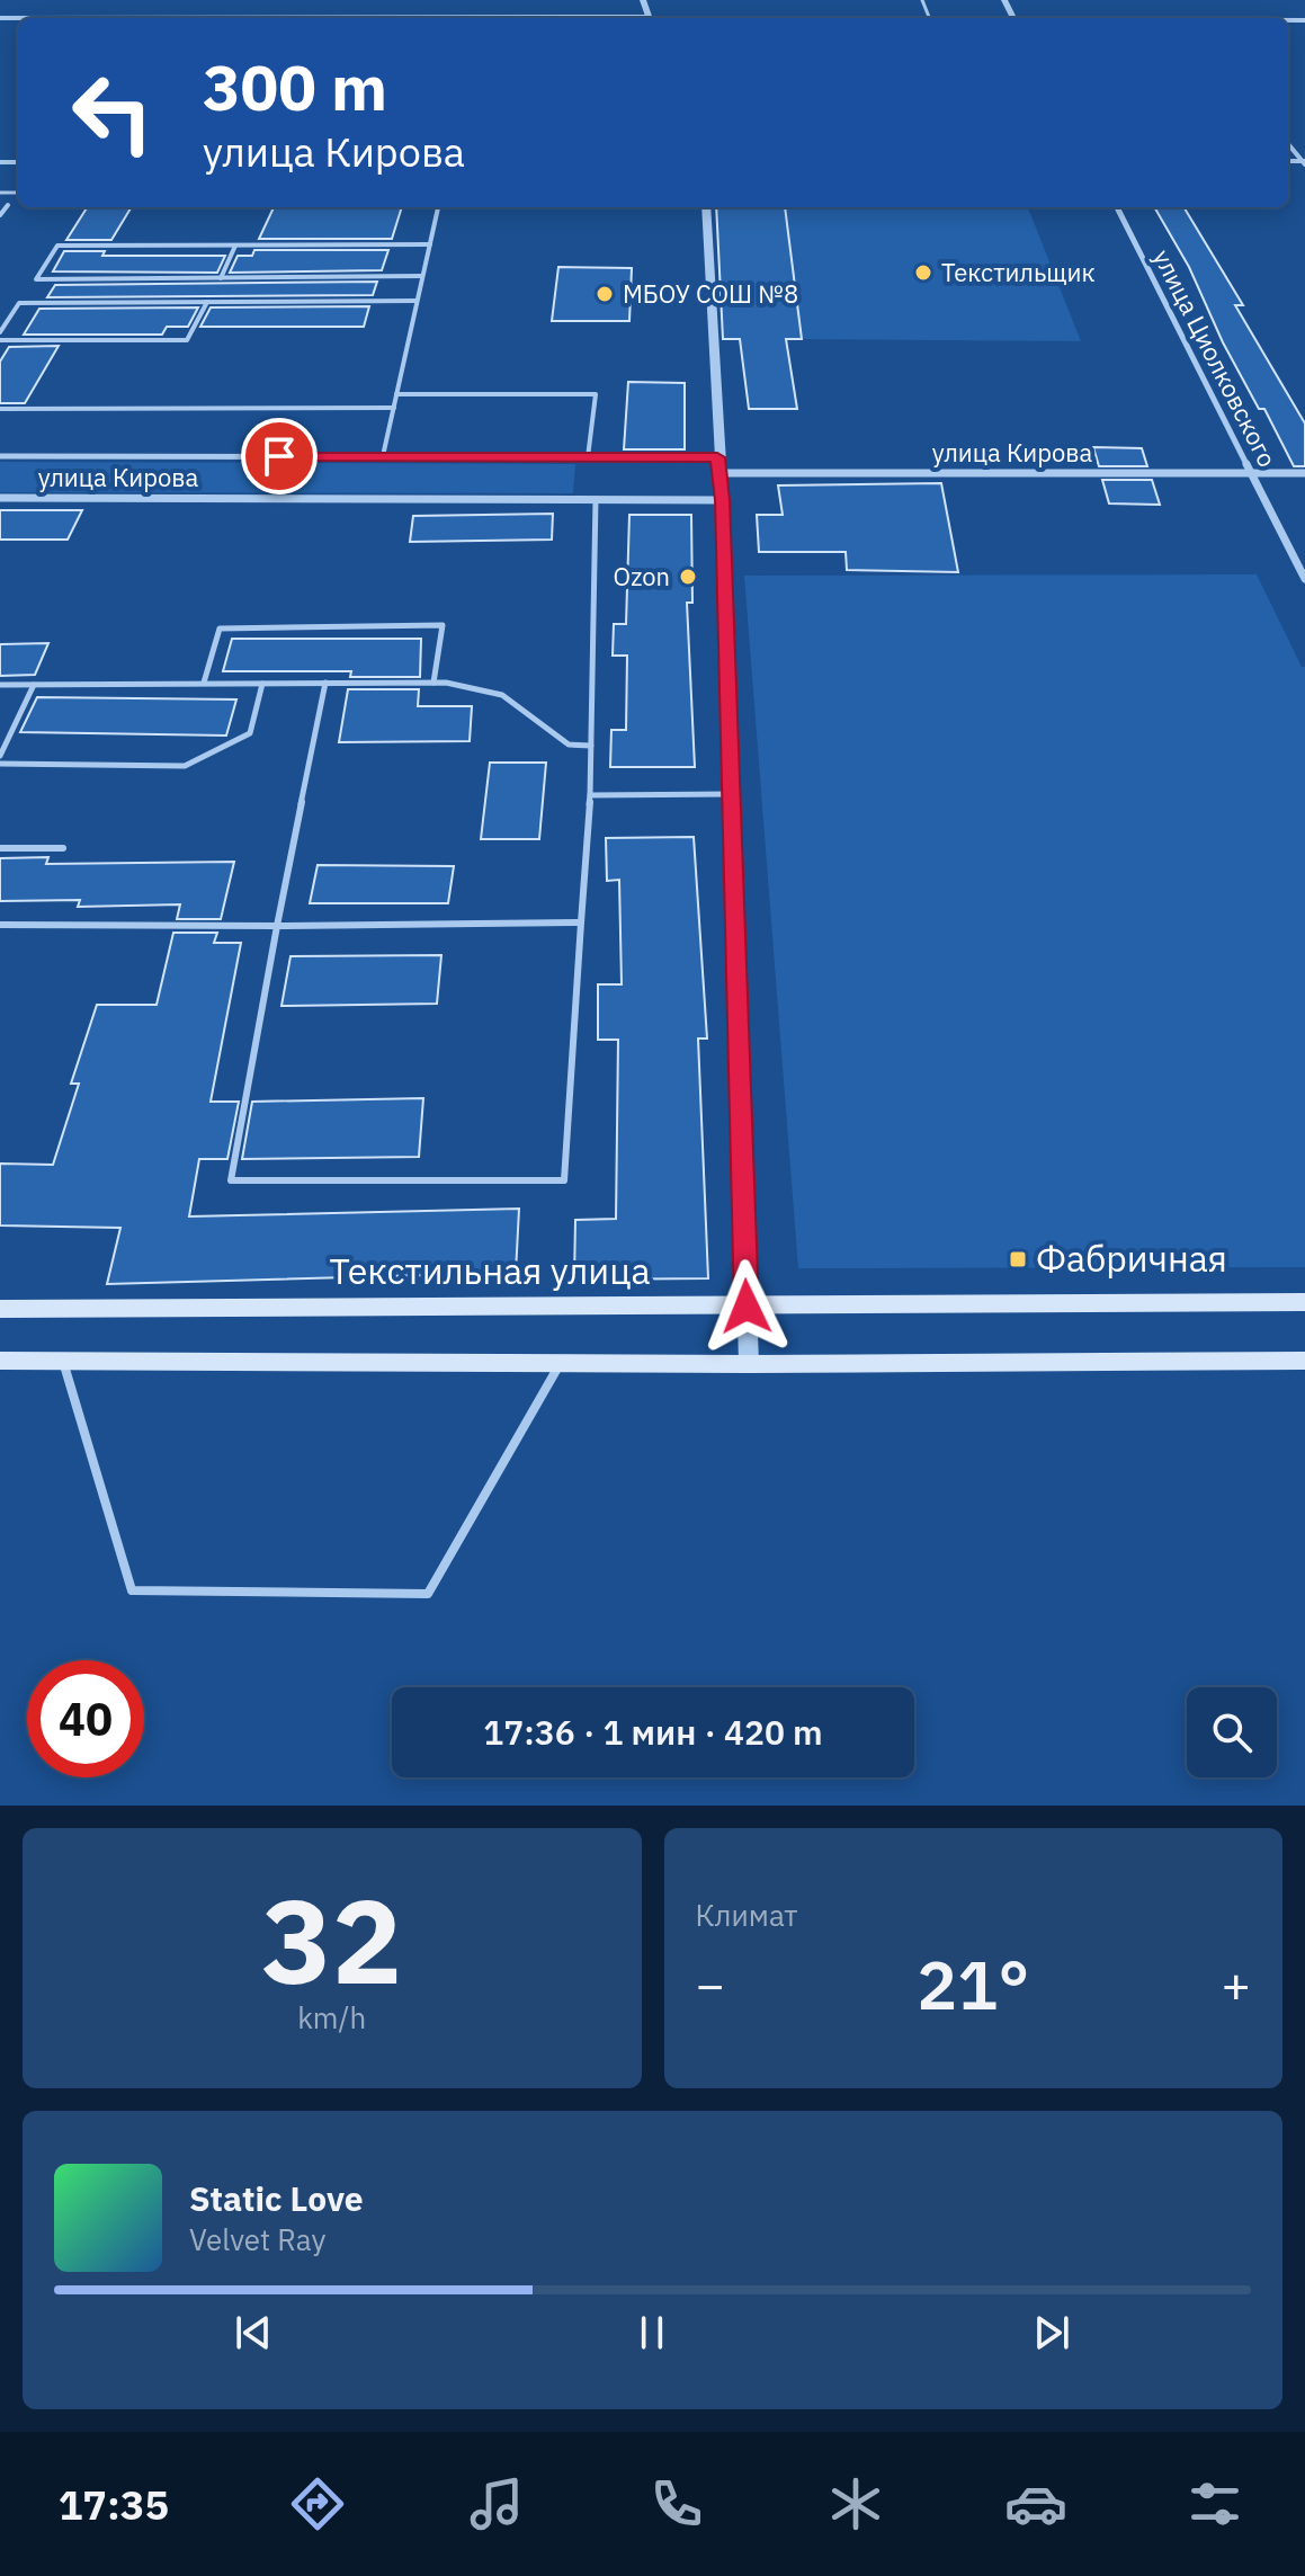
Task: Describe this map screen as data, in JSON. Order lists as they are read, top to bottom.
{
  "streets": {
    "main road": ["Текстильная улица"],
    "street": ["улица Циолковского", "улица Кирова"]
  },
  "crossings": [
    ["улица Циолковского", "улица Кирова"]
  ],
  "places": {
    "other": ["Текстильщик", "МБОУ СОШ №8", "Ozon"],
    "transit": ["Фабричная"]
  },
  "page": {
    "turn": ["300 m", "улица Кирова"],
    "limit": "40",
    "trip": "17:36 · 1 мин · 420 m",
    "tile": [
      ["32", "km/h"],
      "Климат"
    ],
    "heat": ["−", "21°", "+"],
    "song": ["Static Love", "Velvet Ray"],
    "tabs": "17:35"
  }
}
